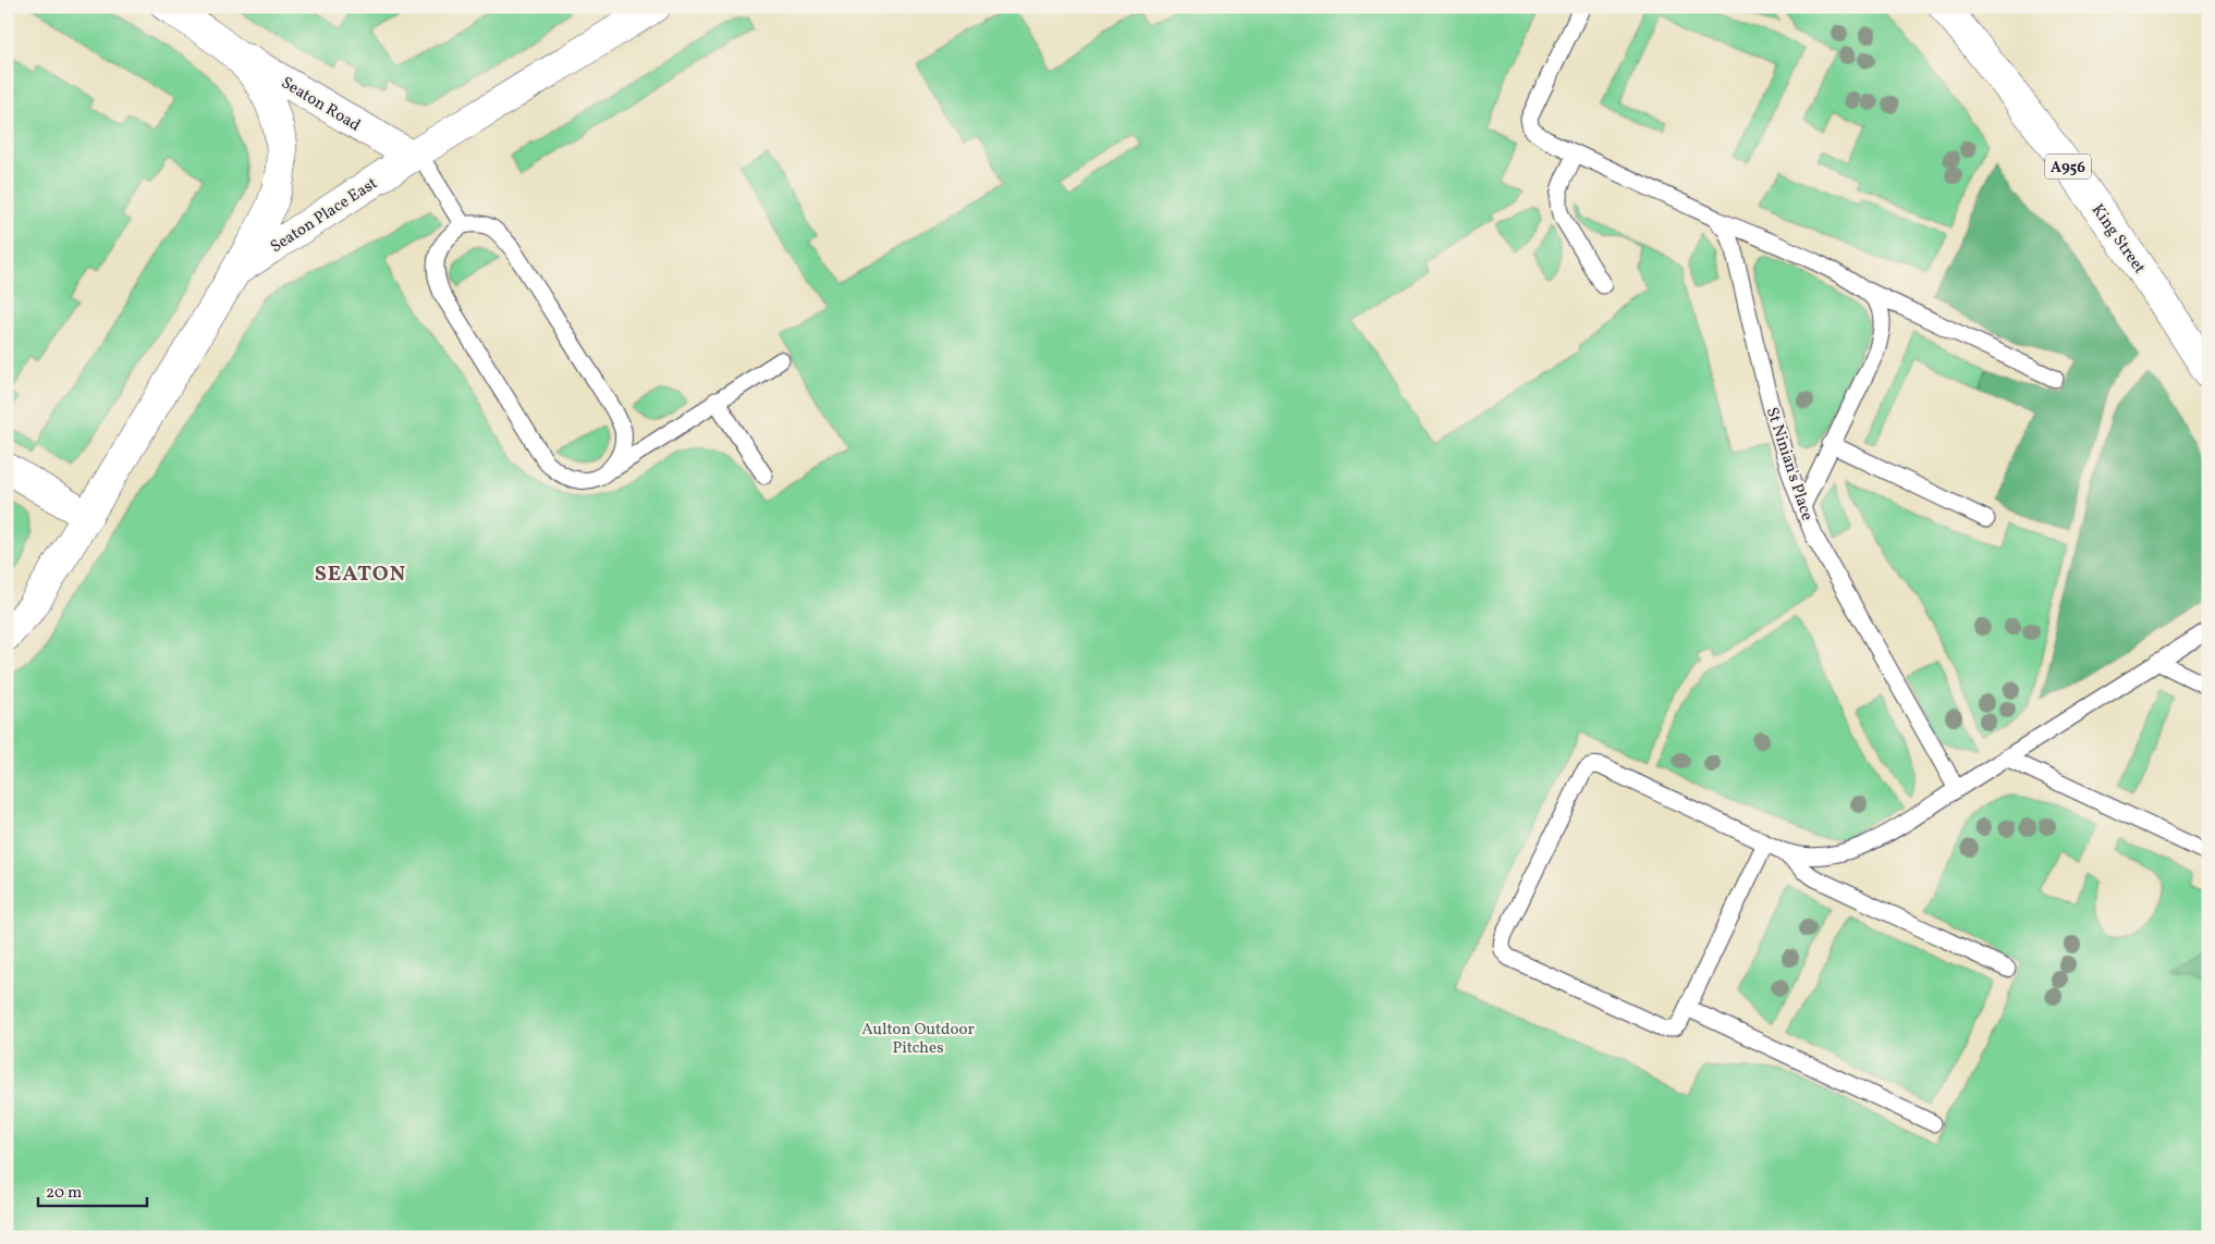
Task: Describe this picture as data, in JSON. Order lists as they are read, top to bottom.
{
  "streets": {
    "street": [
      "Seaton Road",
      "A956",
      "Seaton Place East",
      "King Street"
    ],
    "lane": ["St Ninian's Place"]
  },
  "crossings": [
    ["Seaton Road", "Seaton Place East"]
  ],
  "districts": ["SEATON"],
  "parks": ["Aulton Outdoor Pitches"],
  "scale_bar": "20 m"
}
